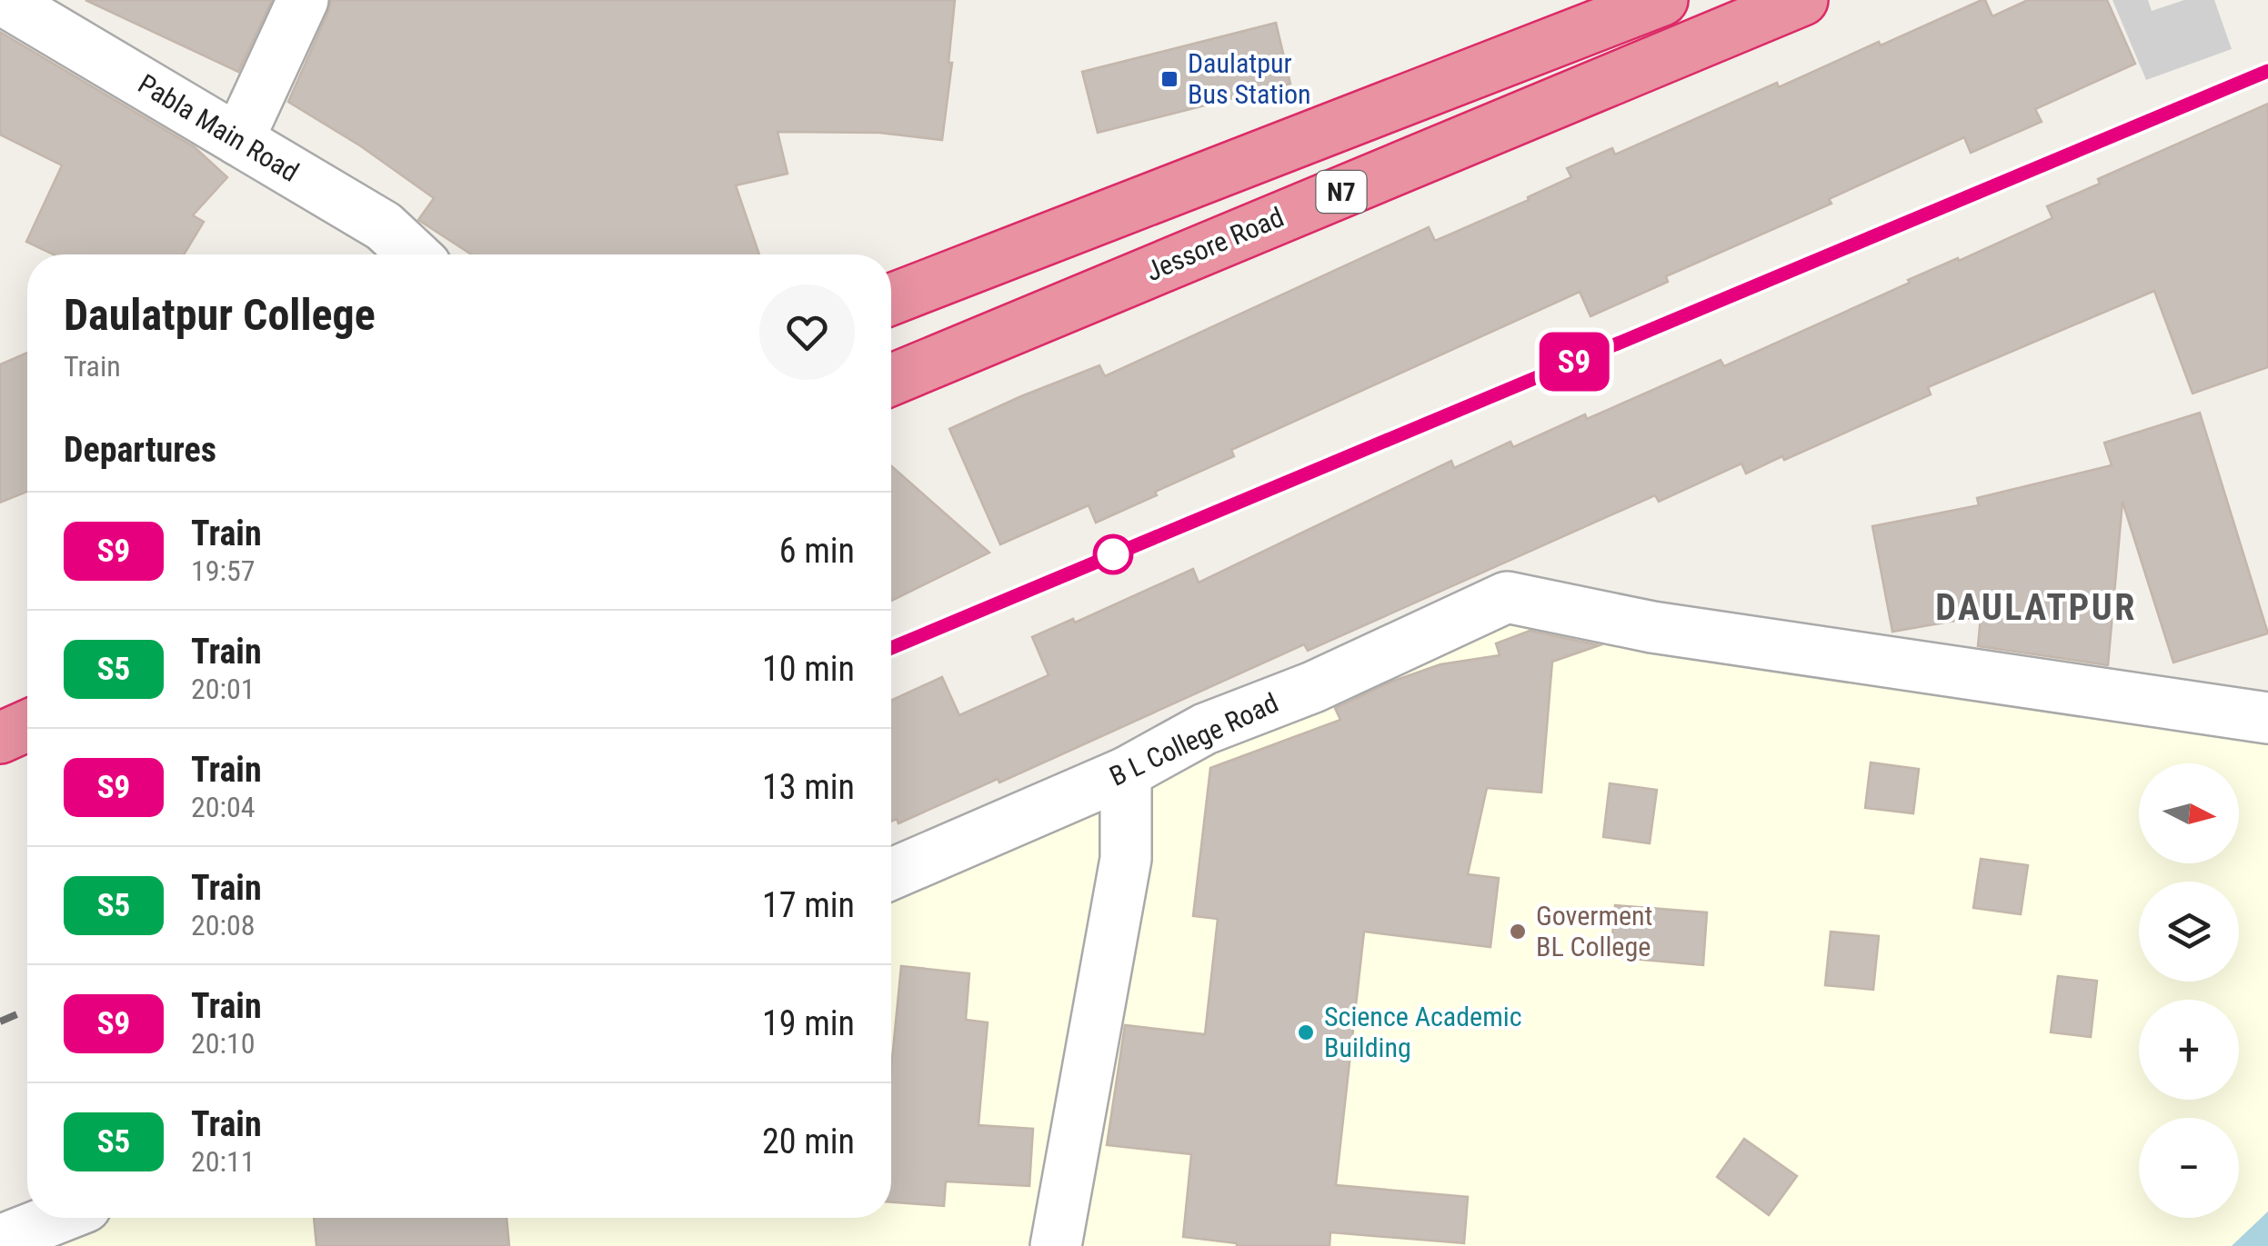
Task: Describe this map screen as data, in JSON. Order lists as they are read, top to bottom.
{
  "streets": {
    "highway": ["N7", "Jessore Road"],
    "street": ["Pabla Main Road", "B L College Road"]
  },
  "districts": ["DAULATPUR"],
  "places": {
    "transit": ["Daulatpur Bus Station"],
    "other": ["Goverment BL College", "Science Academic Building"]
  },
  "north": "right",
  "page": {
    "on_map": "S9",
    "heading": [
      ["Daulatpur College", "Train"],
      "Departures"
    ],
    "list": [
      {
        "mark": "S9",
        "name": "Train",
        "note": "19:57",
        "value": "6 min"
      },
      {
        "mark": "S5",
        "name": "Train",
        "note": "20:01",
        "value": "10 min"
      },
      {
        "mark": "S9",
        "name": "Train",
        "note": "20:04",
        "value": "13 min"
      },
      {
        "mark": "S5",
        "name": "Train",
        "note": "20:08",
        "value": "17 min"
      },
      {
        "mark": "S9",
        "name": "Train",
        "note": "20:10",
        "value": "19 min"
      },
      {
        "mark": "S5",
        "name": "Train",
        "note": "20:11",
        "value": "20 min"
      }
    ],
    "map_buttons": ["+", "−"]
  }
}
